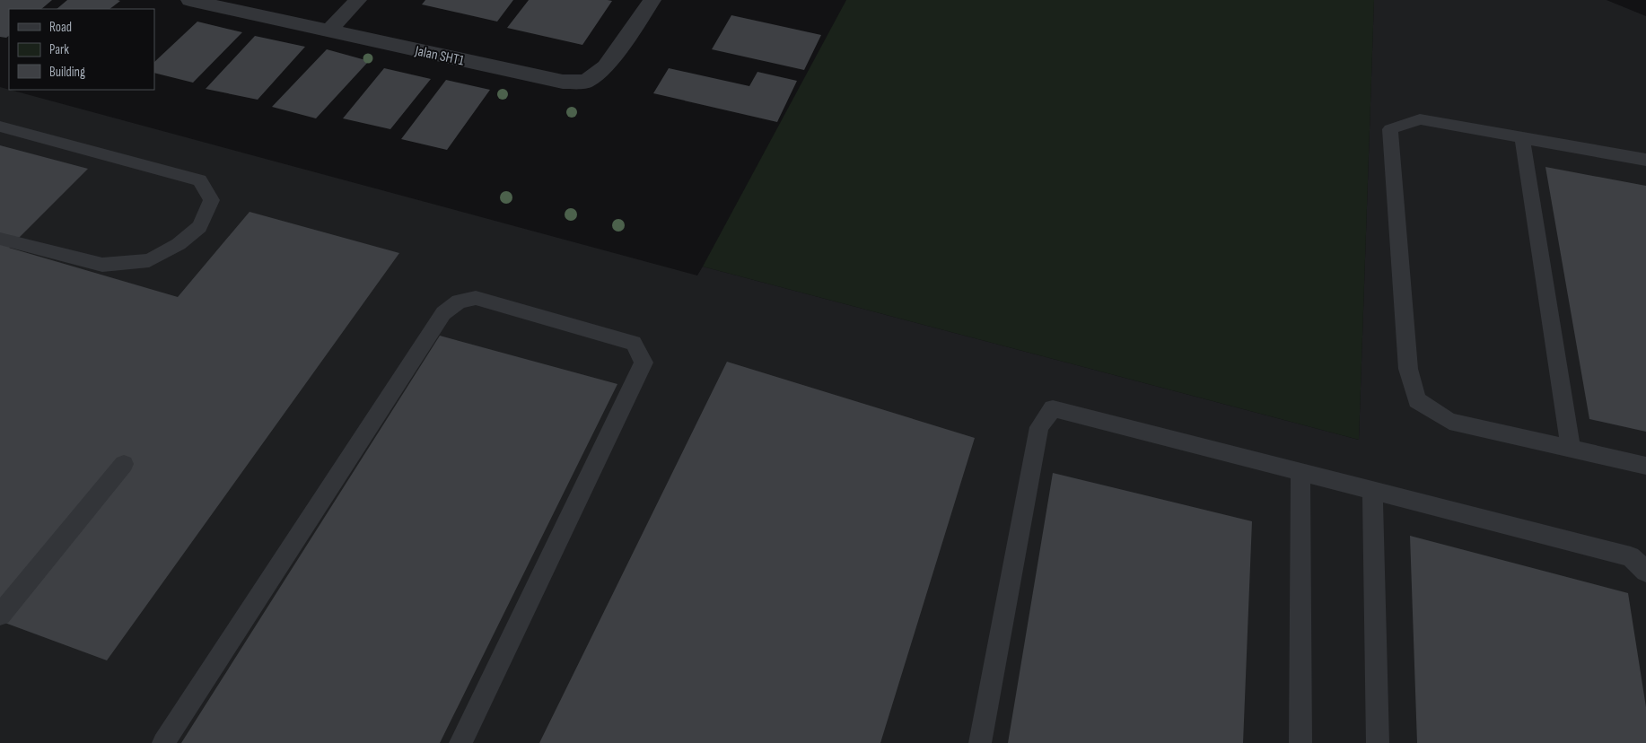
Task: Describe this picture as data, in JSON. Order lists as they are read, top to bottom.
{
  "streets": {
    "street": ["Jalan SHT1"]
  },
  "legend": ["Road", "Park", "Building"]
}
